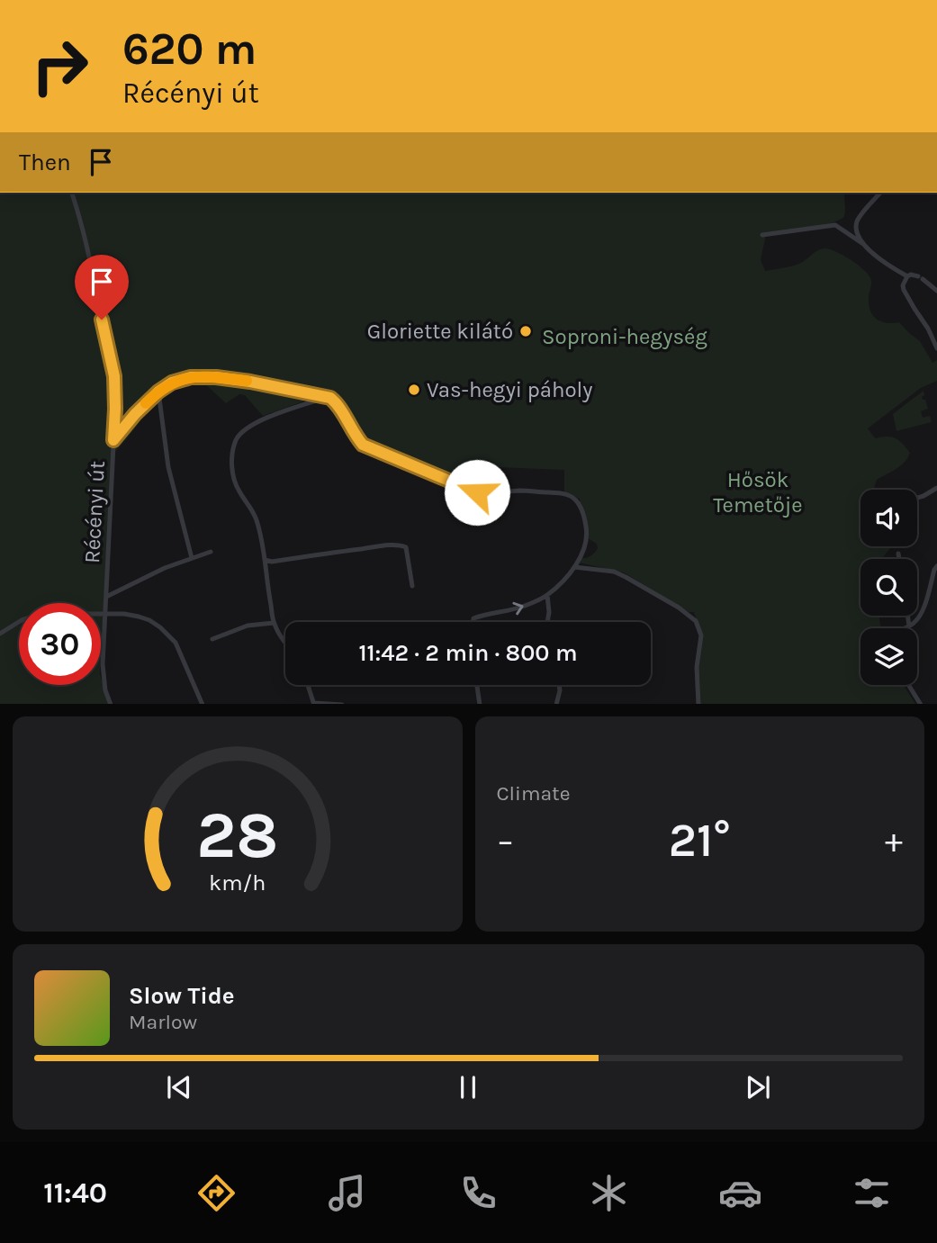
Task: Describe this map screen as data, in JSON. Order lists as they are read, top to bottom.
{
  "streets": {
    "street": ["Récényi út"]
  },
  "parks": ["Soproni-hegység", "Hősök Temetője"],
  "places": ["Gloriette kilátó", "Vas-hegyi páholy"],
  "page": {
    "turn": ["620 m", "Récényi út"],
    "then": "Then",
    "limit": "30",
    "trip": "11:42 · 2 min · 800 m",
    "tile": "Climate",
    "heat": ["−", "21°", "+"],
    "song": ["Slow Tide", "Marlow"],
    "tabs": "11:40",
    "gauge": ["28", "km/h"]
  }
}
